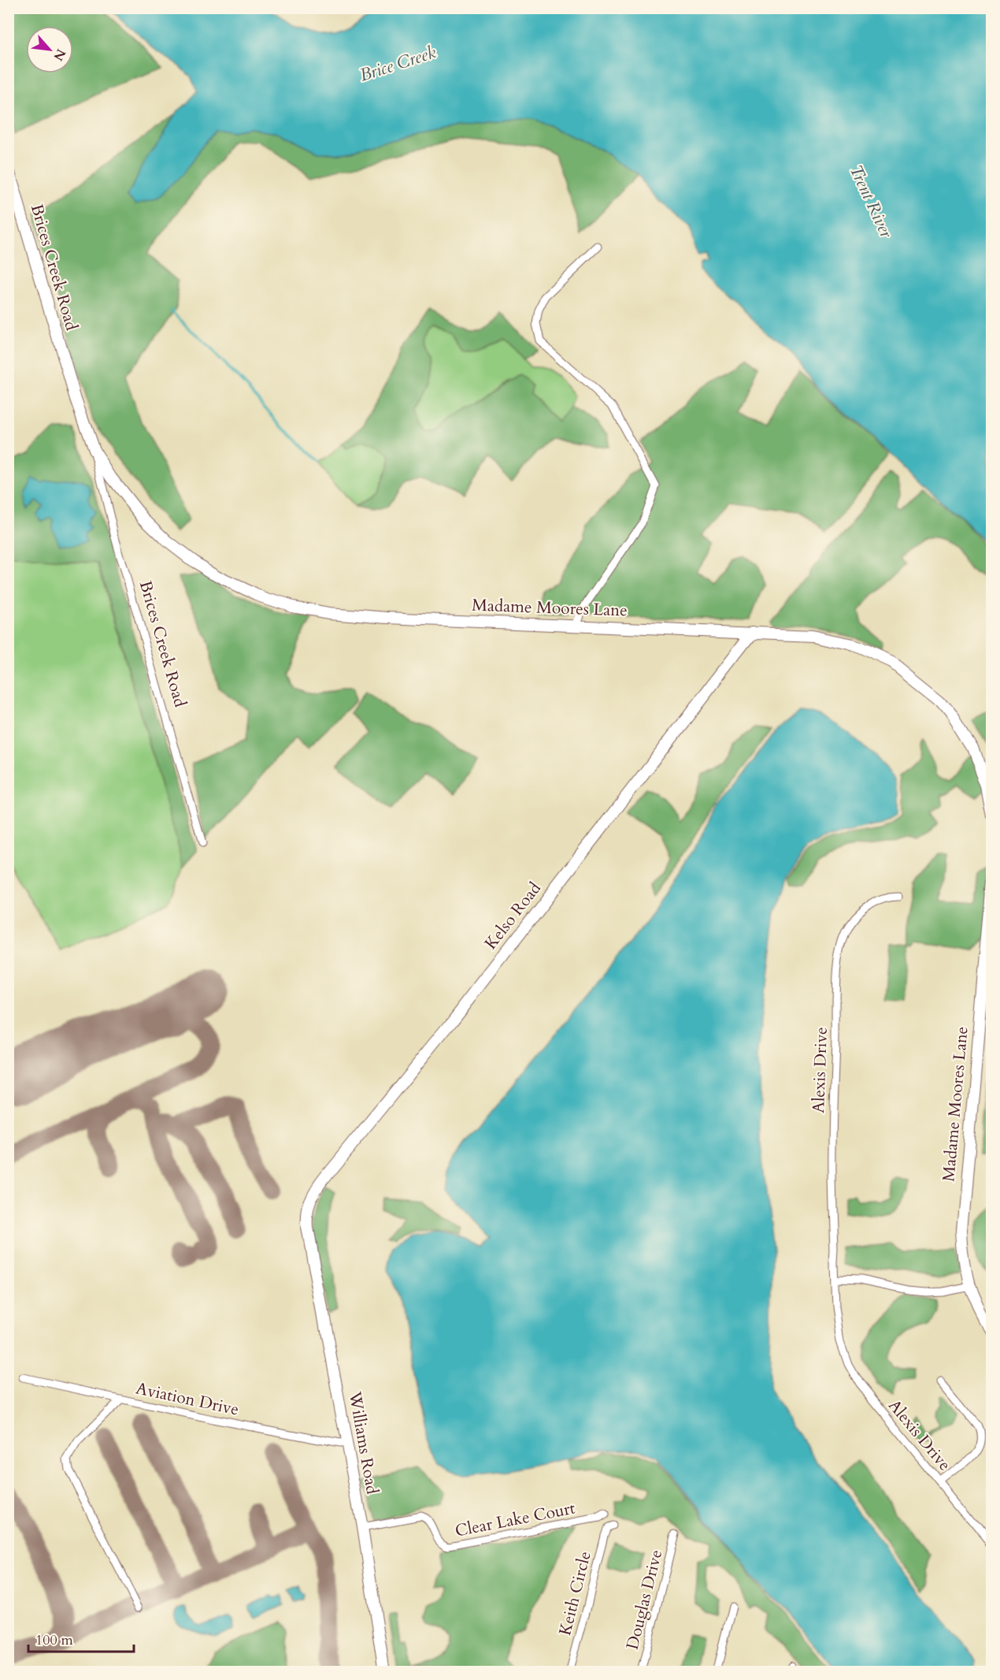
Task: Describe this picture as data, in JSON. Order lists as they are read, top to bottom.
{
  "streets": {
    "street": [
      "Brices Creek Road",
      "Madame Moores Lane",
      "Kelso Road",
      "Alexis Drive",
      "Aviation Drive",
      "Williams Road",
      "Clear Lake Court",
      "Keith Circle",
      "Douglas Drive"
    ]
  },
  "crossings": [
    ["Brices Creek Road", "Madame Moores Lane"],
    ["Madame Moores Lane", "Kelso Road"],
    ["Kelso Road", "Williams Road"],
    ["Aviation Drive", "Williams Road"],
    ["Williams Road", "Clear Lake Court"]
  ],
  "water": ["Brice Creek", "Trent River"],
  "scale_bar": "100 m",
  "north": "bottom right"
}
